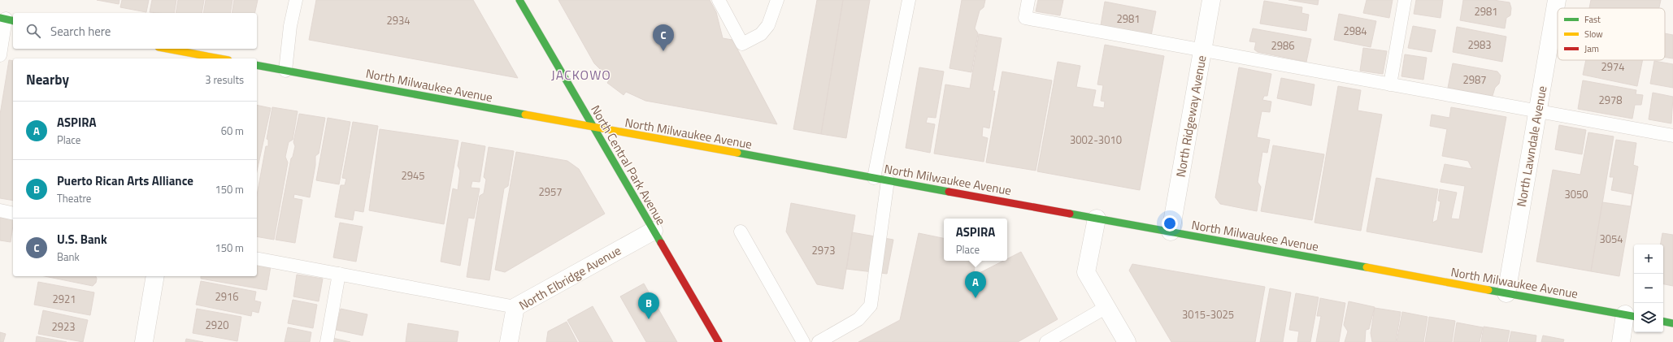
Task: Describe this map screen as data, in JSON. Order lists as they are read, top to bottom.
{
  "streets": {
    "main road": ["North Milwaukee Avenue", "North Central Park Avenue"],
    "street": ["North Ridgeway Avenue", "North Lawndale Avenue", "North Elbridge Avenue"]
  },
  "crossings": [
    ["North Milwaukee Avenue", "North Ridgeway Avenue"],
    ["North Milwaukee Avenue", "North Lawndale Avenue"],
    ["North Milwaukee Avenue", "North Central Park Avenue"],
    ["North Central Park Avenue", "North Elbridge Avenue"]
  ],
  "districts": ["JACKOWO"],
  "house_numbers": [
    "2981",
    "2981",
    "2934",
    "2984",
    "2983",
    "2986",
    "2974",
    "2987",
    "2978",
    "3002-3010",
    "2945",
    "2957",
    "3050",
    "3054",
    "2973",
    "2916",
    "2921",
    "3015-3025",
    "2920",
    "2923"
  ],
  "legend": ["Fast", "Slow", "Jam"],
  "page": {
    "search": "Search here",
    "pins": ["C", "A", "B"],
    "heading": ["Nearby", "3 results"],
    "list": [
      {
        "mark": "A",
        "name": "ASPIRA",
        "note": "Place",
        "value": "60 m"
      },
      {
        "mark": "B",
        "name": "Puerto Rican Arts Alliance",
        "note": "Theatre",
        "value": "150 m"
      },
      {
        "mark": "C",
        "name": "U.S. Bank",
        "note": "Bank",
        "value": "150 m"
      }
    ],
    "popup": ["ASPIRA", "Place"],
    "map_buttons": ["+", "−"]
  }
}
